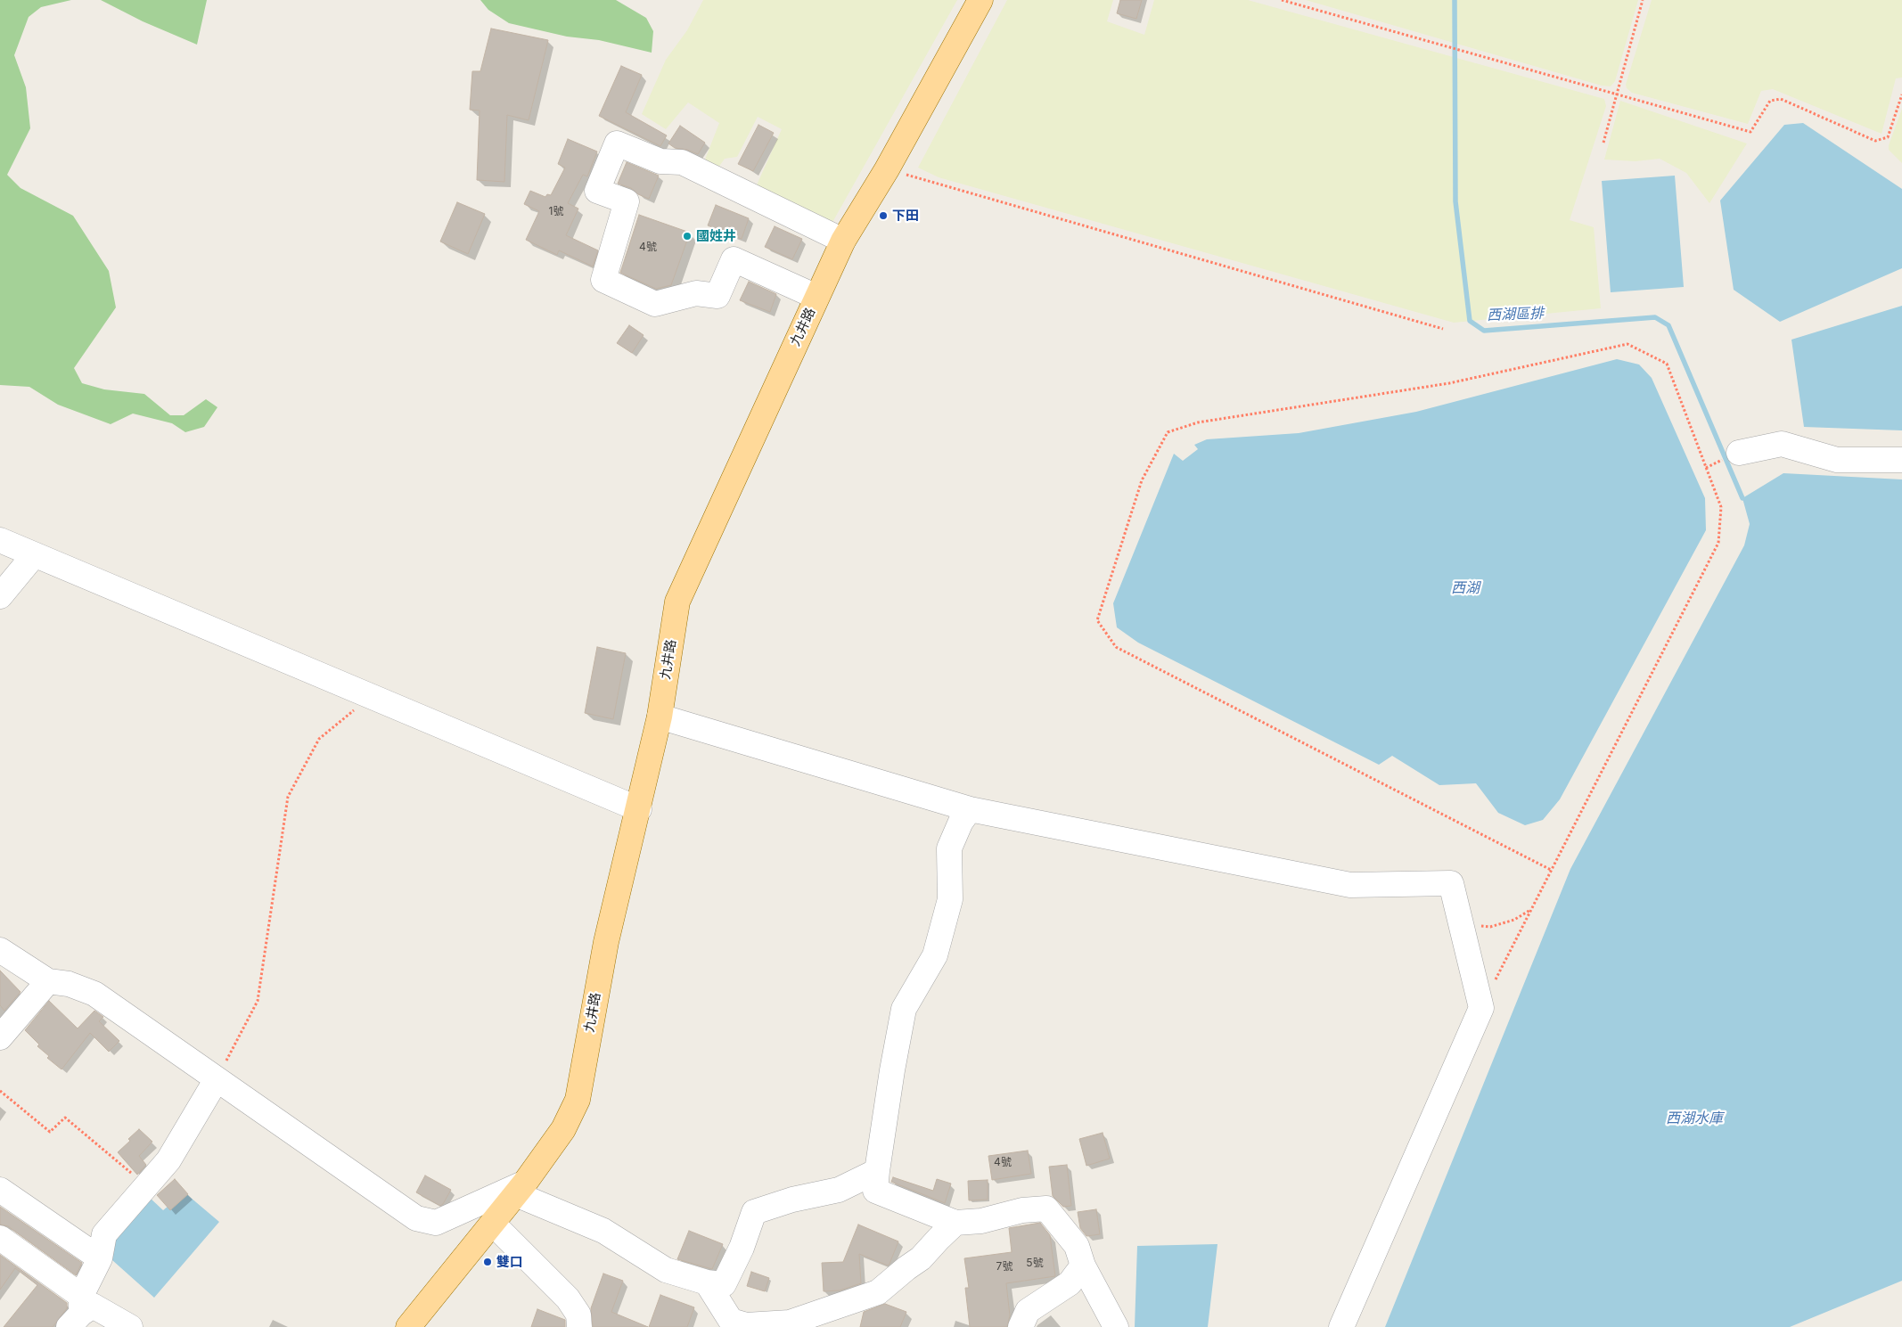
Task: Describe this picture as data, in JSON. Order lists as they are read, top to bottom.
{
  "streets": {
    "main road": ["九井路"]
  },
  "water": ["西湖區排", "西湖", "西湖水庫"],
  "places": ["下田", "國姓井", "雙口"],
  "house_numbers": [
    "1號",
    "4號",
    "4號",
    "5號",
    "7號"
  ]
}
